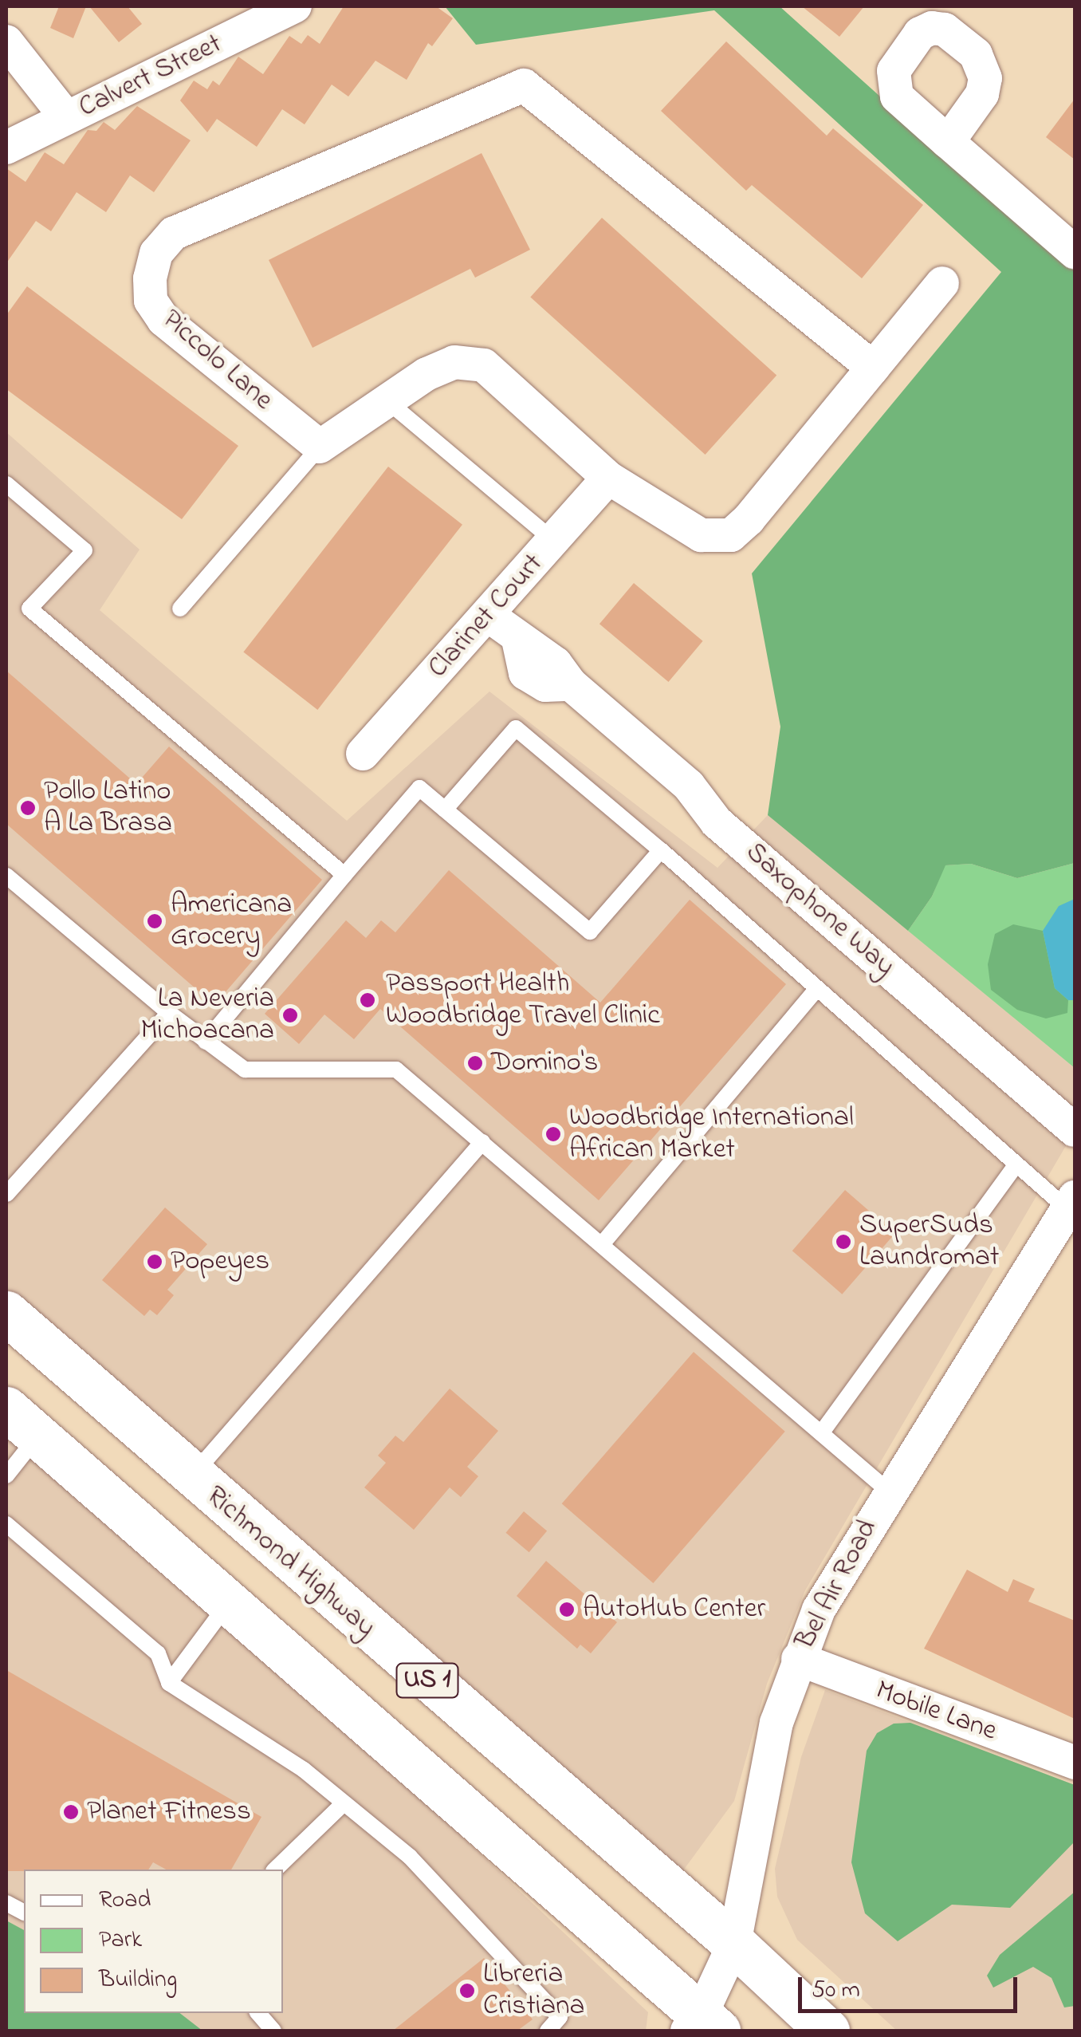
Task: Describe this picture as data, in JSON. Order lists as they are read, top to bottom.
{
  "streets": {
    "main road": ["Richmond Highway", "US 1"],
    "street": [
      "Calvert Street",
      "Piccolo Lane",
      "Clarinet Court",
      "Saxophone Way",
      "Bel Air Road",
      "Mobile Lane"
    ]
  },
  "crossings": [
    ["Clarinet Court", "Saxophone Way"],
    ["Richmond Highway", "Bel Air Road"],
    ["Bel Air Road", "US 1"],
    ["Bel Air Road", "Mobile Lane"]
  ],
  "places": [
    "Pollo Latino A La Brasa",
    "Americana Grocery",
    "Passport Health Woodbridge Travel Clinic",
    "La Neveria Michoacana",
    "Domino's",
    "Woodbridge International African Market",
    "SuperSuds Laundromat",
    "Popeyes",
    "AutoHub Center",
    "Planet Fitness",
    "Libreria Cristiana"
  ],
  "legend": ["Road", "Park", "Building"],
  "scale_bar": "50 m"
}
